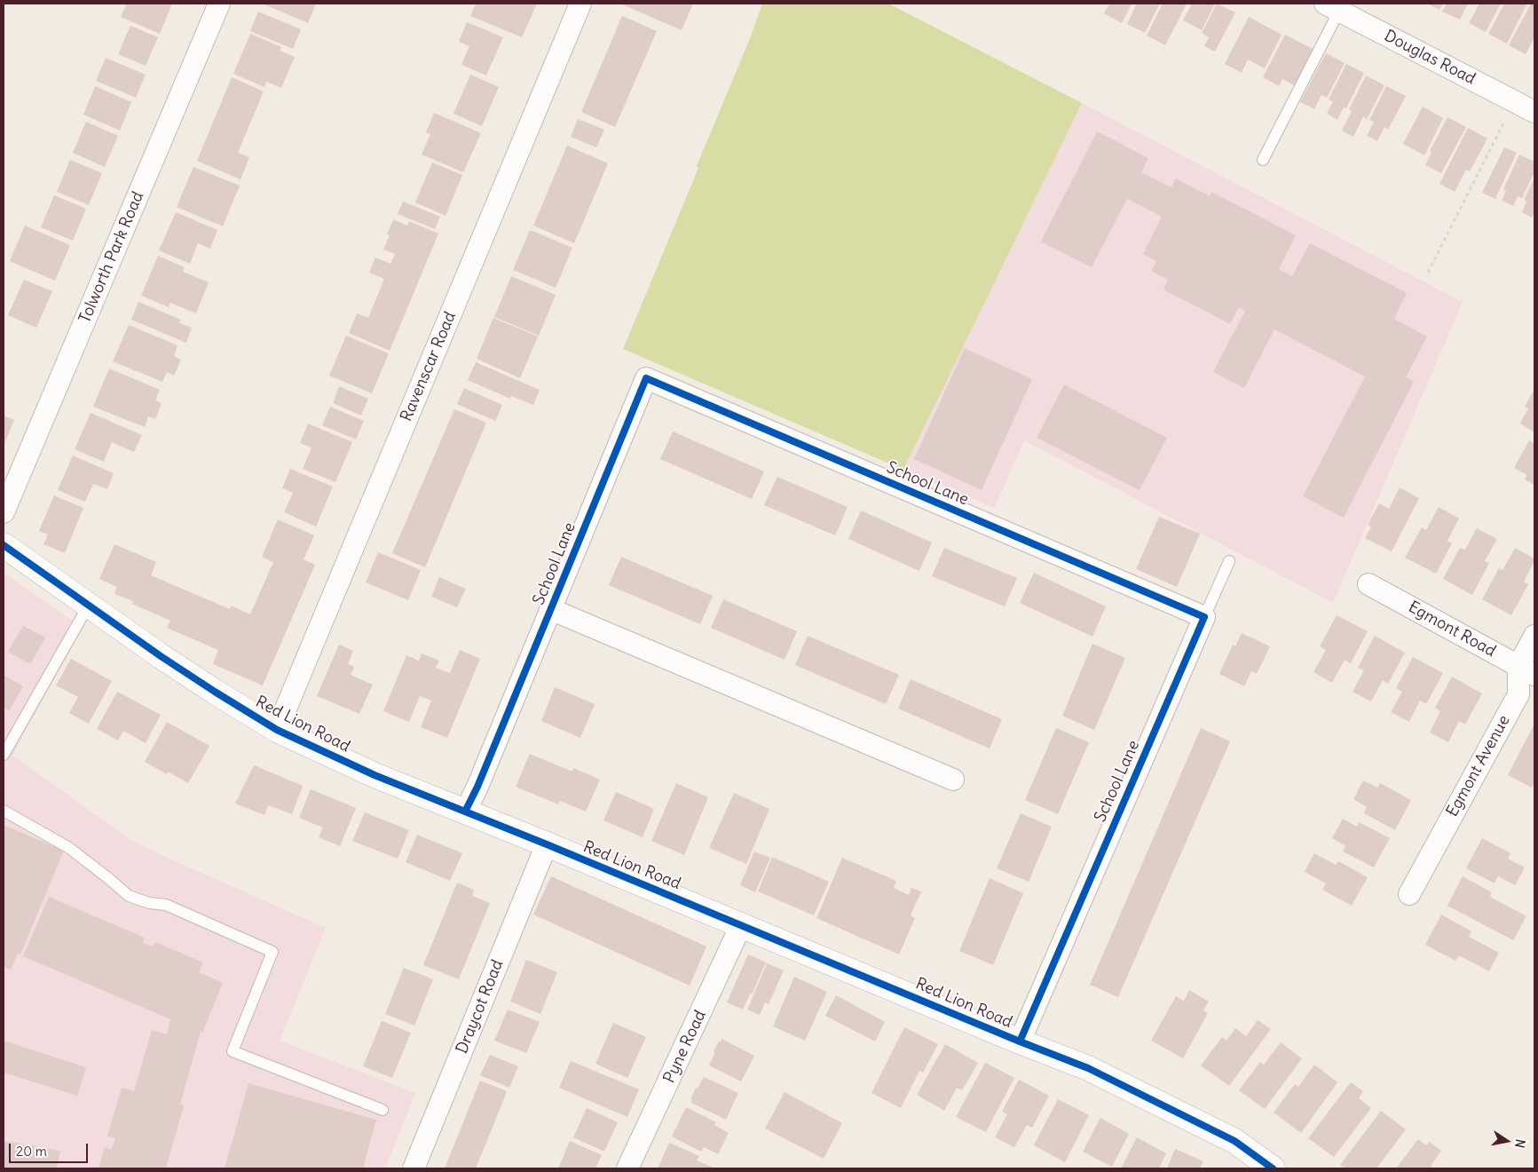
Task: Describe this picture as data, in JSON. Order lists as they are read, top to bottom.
{
  "streets": {
    "street": [
      "Douglas Road",
      "Tolworth Park Road",
      "Ravenscar Road",
      "School Lane",
      "Egmont Road",
      "Red Lion Road",
      "Egmont Avenue",
      "Draycot Road",
      "Pyne Road"
    ]
  },
  "crossings": [
    ["Ravenscar Road", "Red Lion Road"],
    ["School Lane", "Red Lion Road"],
    ["Egmont Road", "Egmont Avenue"],
    ["Red Lion Road", "Draycot Road"],
    ["Red Lion Road", "Pyne Road"]
  ],
  "scale_bar": "20 m",
  "north": "right"
}
